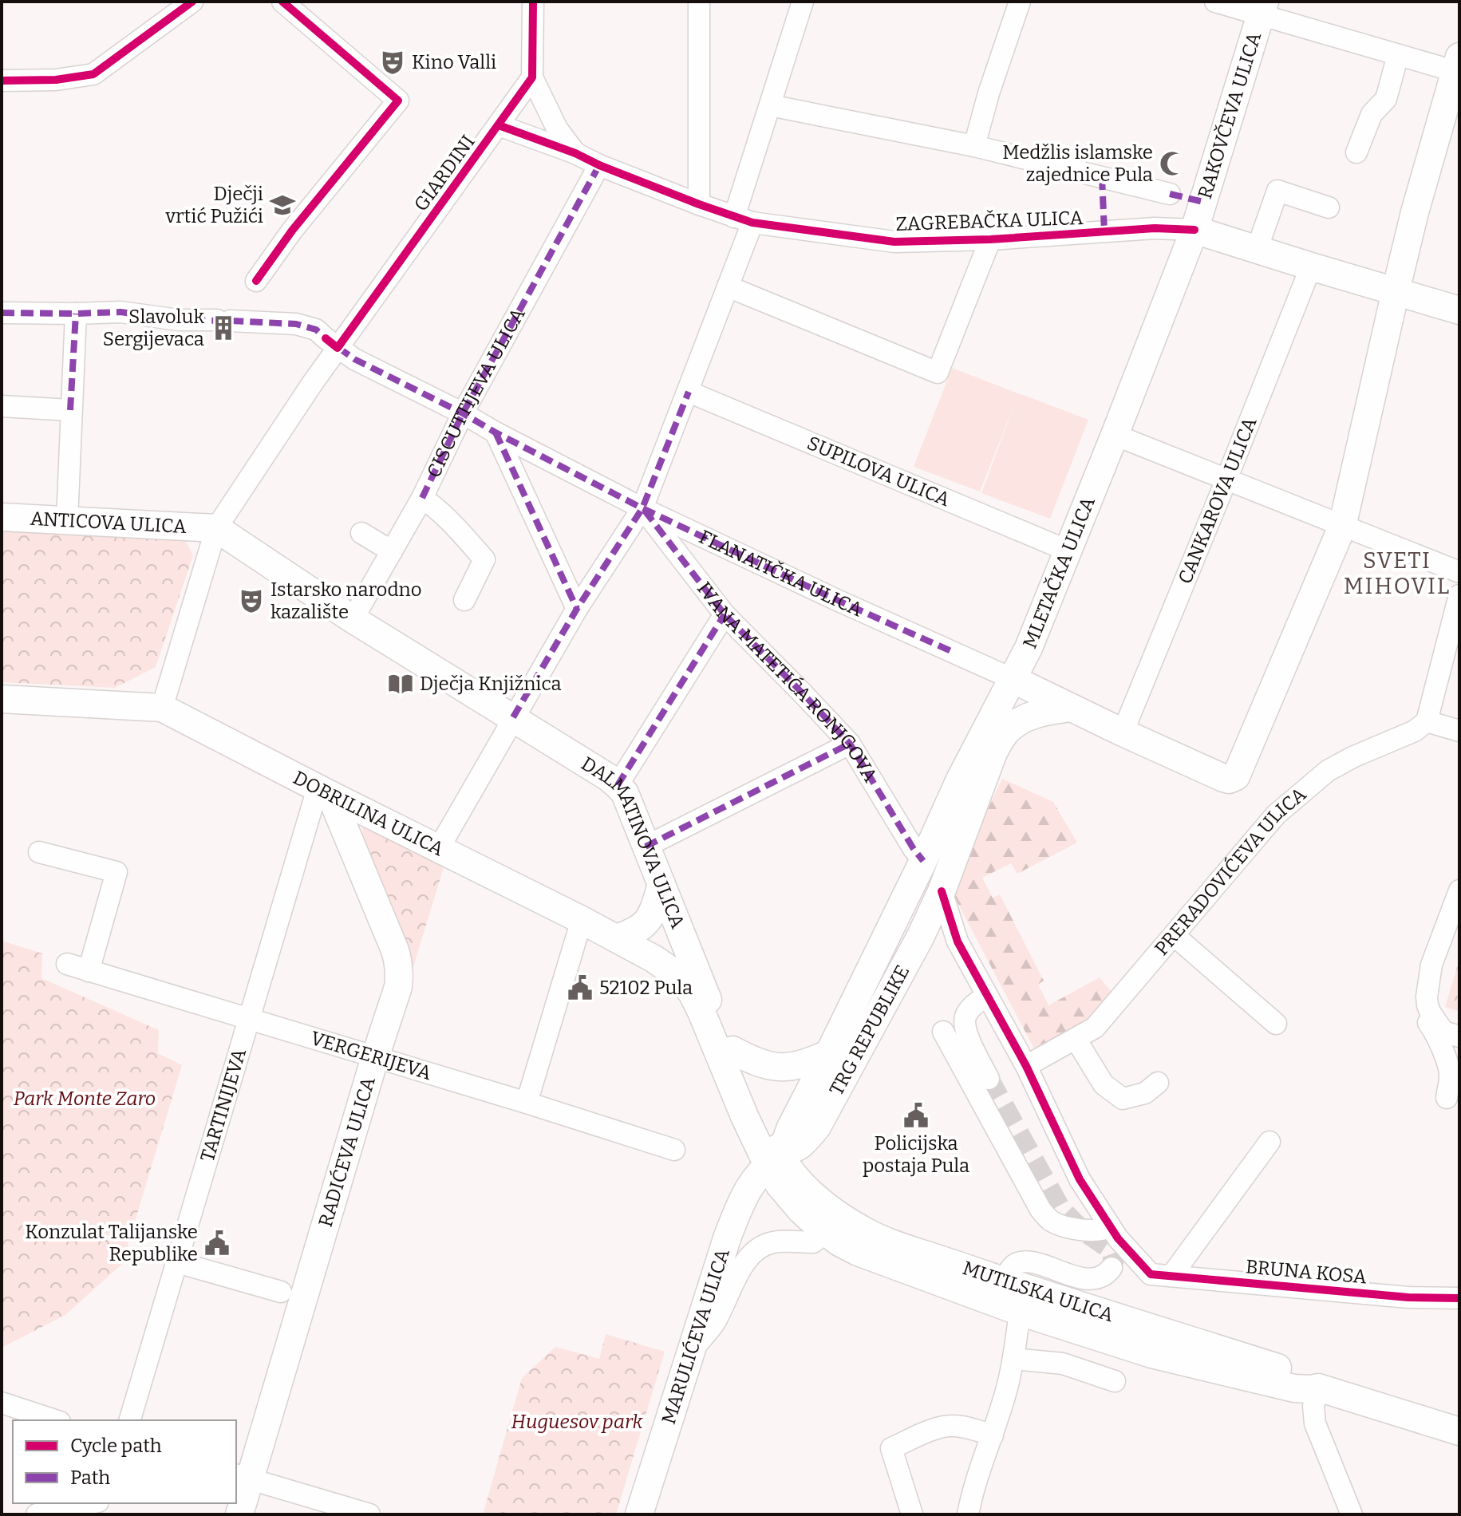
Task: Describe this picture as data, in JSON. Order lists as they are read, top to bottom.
{
  "streets": {
    "main road": [
      "RAKOVČEVA ULICA",
      "ZAGREBAČKA ULICA",
      "ANTICOVA ULICA",
      "FLANATIČKA ULICA",
      "MLETAČKA ULICA",
      "DOBRILINA ULICA",
      "DALMATINOVA ULICA",
      "TRG REPUBLIKE",
      "RADIĆEVA ULICA",
      "MUTILSKA ULICA",
      "MARULIĆEVA ULICA"
    ],
    "street": [
      "GIARDINI",
      "CISCUTTIJEVA ULICA",
      "SUPILOVA ULICA",
      "CANKAROVA ULICA",
      "IVANA MATETIĆA RONJGOVA",
      "PRERADOVIĆEVA ULICA",
      "VERGERIJEVA",
      "TARTINIJEVA",
      "BRUNA KOSA"
    ]
  },
  "crossings": [
    ["RAKOVČEVA ULICA", "ZAGREBAČKA ULICA"],
    ["RAKOVČEVA ULICA", "MLETAČKA ULICA"],
    ["GIARDINI", "ZAGREBAČKA ULICA"],
    ["GIARDINI", "ANTICOVA ULICA"],
    ["GIARDINI", "FLANATIČKA ULICA"],
    ["GIARDINI", "DOBRILINA ULICA"],
    ["GIARDINI", "DALMATINOVA ULICA"],
    ["ZAGREBAČKA ULICA", "CISCUTTIJEVA ULICA"],
    ["ZAGREBAČKA ULICA", "CANKAROVA ULICA"],
    ["ZAGREBAČKA ULICA", "MLETAČKA ULICA"],
    ["CISCUTTIJEVA ULICA", "FLANATIČKA ULICA"],
    ["CISCUTTIJEVA ULICA", "DALMATINOVA ULICA"],
    ["SUPILOVA ULICA", "MLETAČKA ULICA"],
    ["CANKAROVA ULICA", "FLANATIČKA ULICA"],
    ["ANTICOVA ULICA", "DALMATINOVA ULICA"],
    ["FLANATIČKA ULICA", "MLETAČKA ULICA"],
    ["FLANATIČKA ULICA", "IVANA MATETIĆA RONJGOVA"],
    ["MLETAČKA ULICA", "IVANA MATETIĆA RONJGOVA"],
    ["MLETAČKA ULICA", "TRG REPUBLIKE"],
    ["DOBRILINA ULICA", "DALMATINOVA ULICA"],
    ["DOBRILINA ULICA", "TARTINIJEVA"],
    ["DOBRILINA ULICA", "RADIĆEVA ULICA"],
    ["TRG REPUBLIKE", "MUTILSKA ULICA"],
    ["TRG REPUBLIKE", "MARULIĆEVA ULICA"],
    ["VERGERIJEVA", "TARTINIJEVA"],
    ["VERGERIJEVA", "RADIĆEVA ULICA"],
    ["TARTINIJEVA", "RADIĆEVA ULICA"],
    ["MUTILSKA ULICA", "MARULIĆEVA ULICA"]
  ],
  "districts": ["SVETI MIHOVIL"],
  "parks": ["Park Monte Zaro", "Huguesov park"],
  "places": {
    "theatre": ["Kino Valli", "Istarsko narodno kazalište"],
    "mosque": ["Medžlis islamske zajednice Pula"],
    "school or university": ["Dječji vrtić Pužići"],
    "building": ["Slavoluk Sergijevaca"],
    "library": ["Dječja Knjižnica"],
    "public building": ["52102 Pula", "Policijska postaja Pula", "Konzulat Talijanske Republike"]
  },
  "legend": ["Cycle path", "Path"]
}
